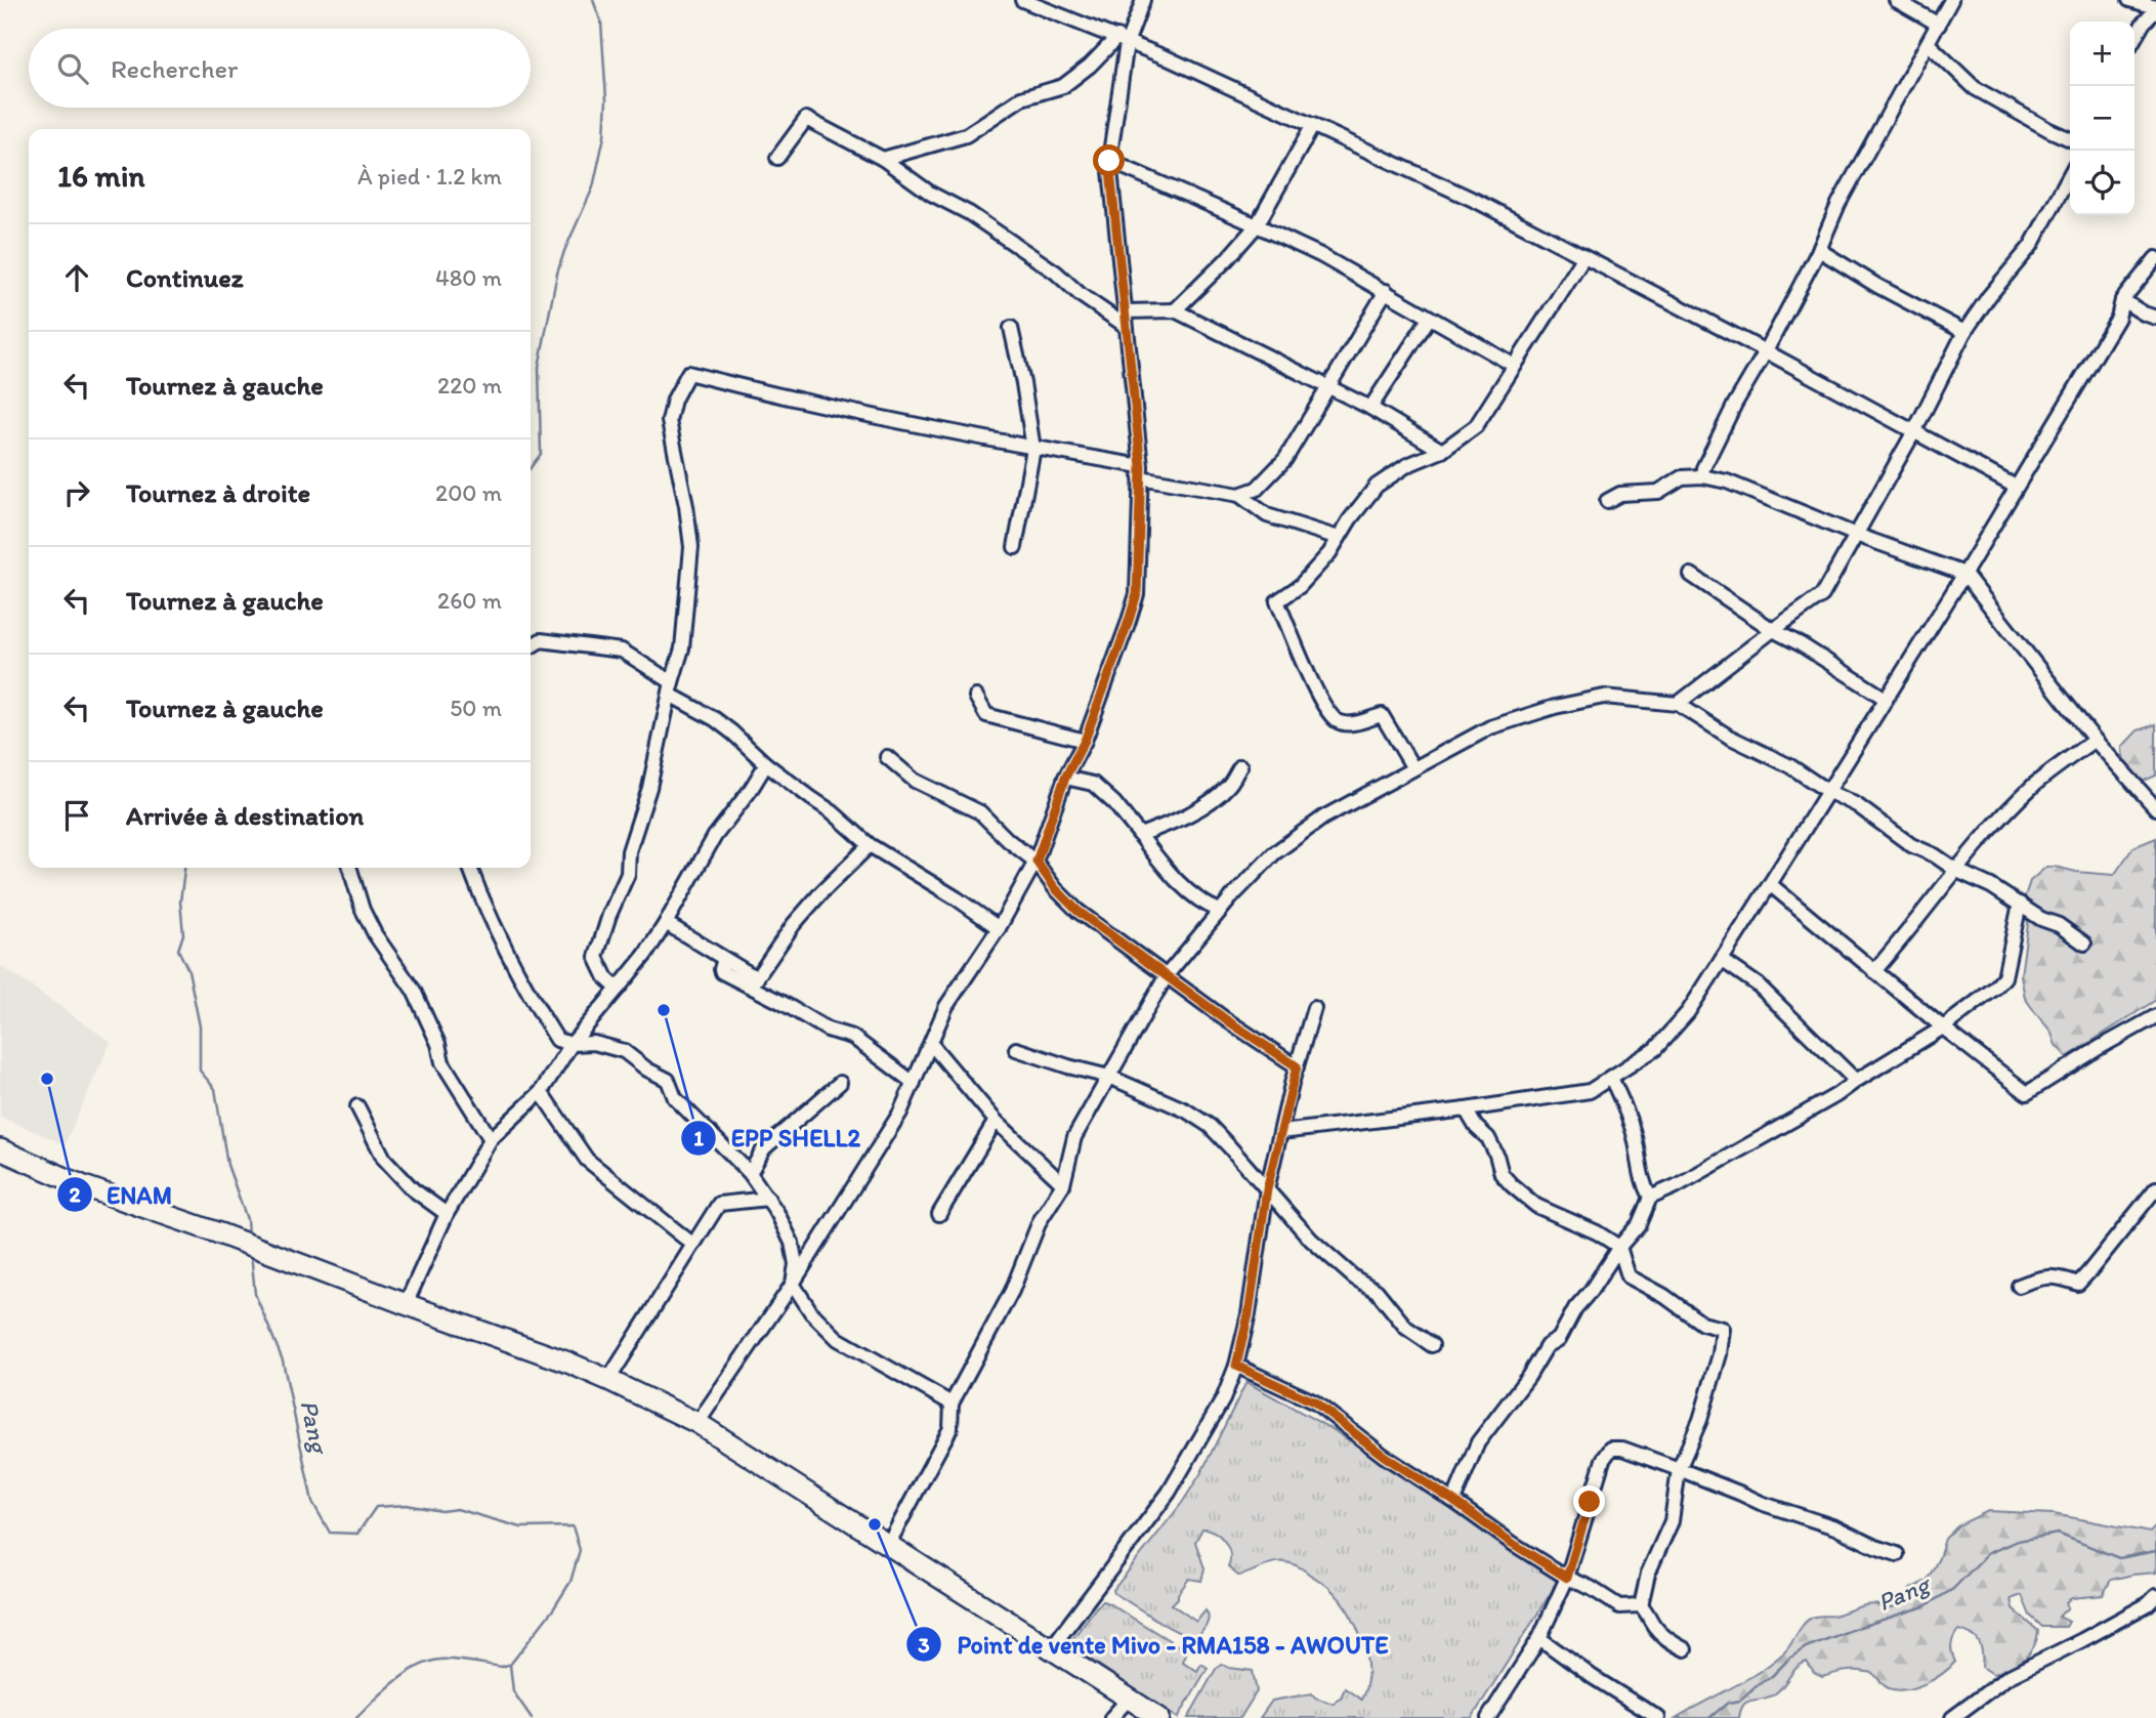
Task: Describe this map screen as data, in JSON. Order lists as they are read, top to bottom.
{
  "water": ["Pang"],
  "places": ["EPP SHELL2", "ENAM", "Point de vente Mivo - RMA158 - AWOUTE"],
  "page": {
    "map_buttons": ["+", "−"],
    "search": "Rechercher",
    "heading": ["16 min", "À pied · 1.2 km"],
    "list": [
      ["Continuez", "480 m"],
      ["Tournez à gauche", "220 m"],
      ["Tournez à droite", "200 m"],
      ["Tournez à gauche", "260 m"],
      ["Tournez à gauche", "50 m"],
      "Arrivée à destination"
    ]
  }
}
